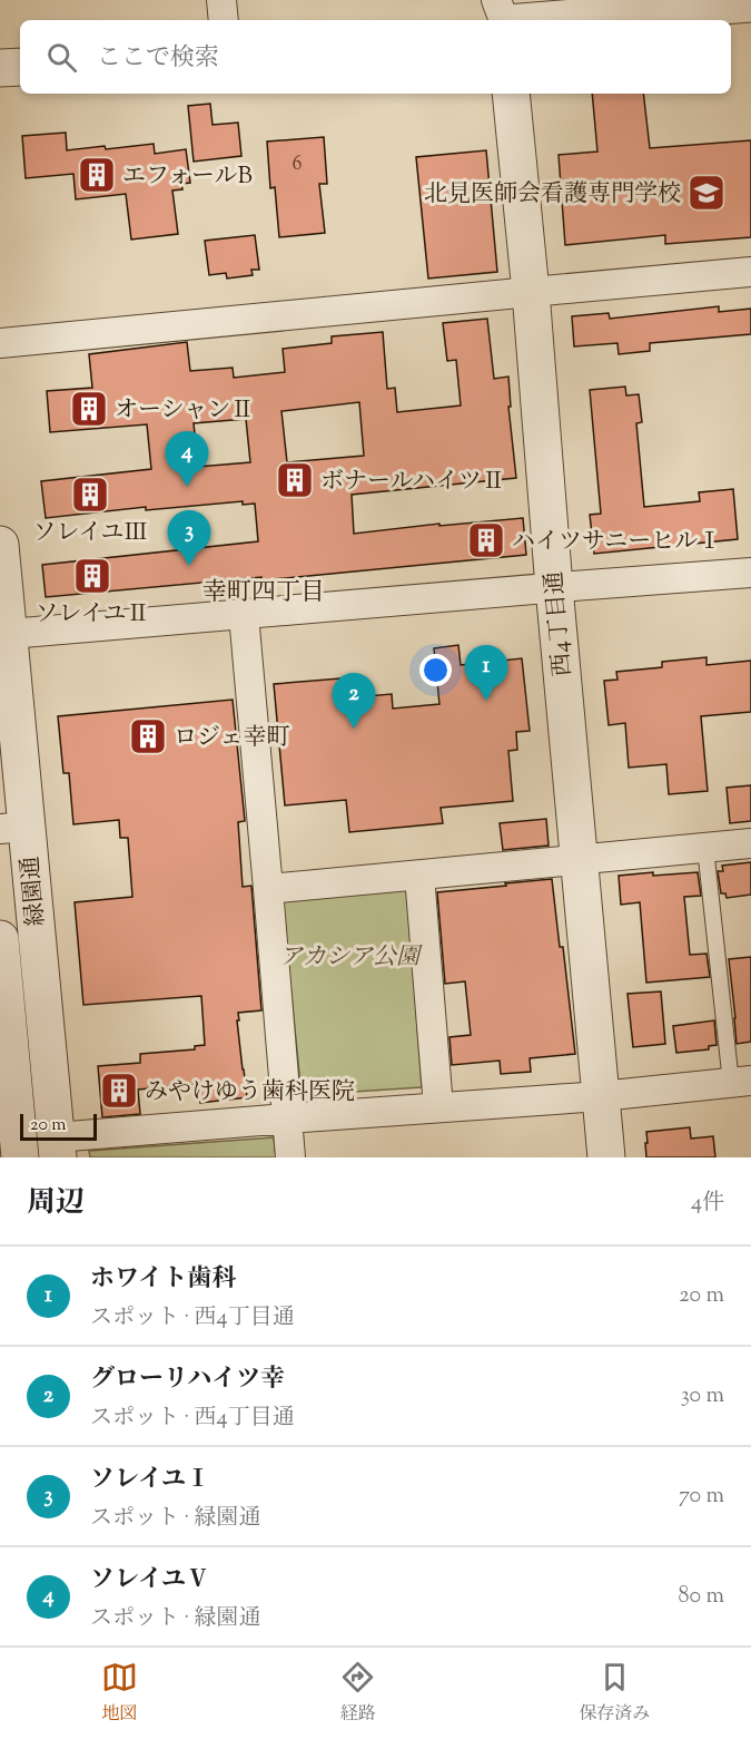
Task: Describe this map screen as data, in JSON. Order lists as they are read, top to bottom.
{
  "streets": {
    "street": ["西4丁目通", "緑園通"]
  },
  "districts": ["幸町四丁目"],
  "parks": ["アカシア公園"],
  "places": {
    "building": [
      "エフォールB",
      "オーシャンⅡ",
      "ボナールハイツⅡ",
      "ソレイユⅢ",
      "ハイツサニーヒルⅠ",
      "ソレイユⅡ",
      "ロジェ幸町",
      "みやけゆう歯科医院"
    ],
    "school or university": ["北見医師会看護専門学校"]
  },
  "house_numbers": ["6"],
  "scale_bar": "20 m",
  "page": {
    "search": "ここで検索",
    "pins": [
      "4",
      "3",
      "1",
      "2"
    ],
    "scale": "20 m",
    "heading": ["周辺", "4件"],
    "list": [
      {
        "mark": "1",
        "name": "ホワイト歯科",
        "note": "スポット · 西4丁目通",
        "value": "20 m"
      },
      {
        "mark": "2",
        "name": "グローリハイツ幸",
        "note": "スポット · 西4丁目通",
        "value": "30 m"
      },
      {
        "mark": "3",
        "name": "ソレイユⅠ",
        "note": "スポット · 緑園通",
        "value": "70 m"
      },
      {
        "mark": "4",
        "name": "ソレイユⅤ",
        "note": "スポット · 緑園通",
        "value": "80 m"
      }
    ],
    "nav": ["地図", "経路", "保存済み"]
  }
}
